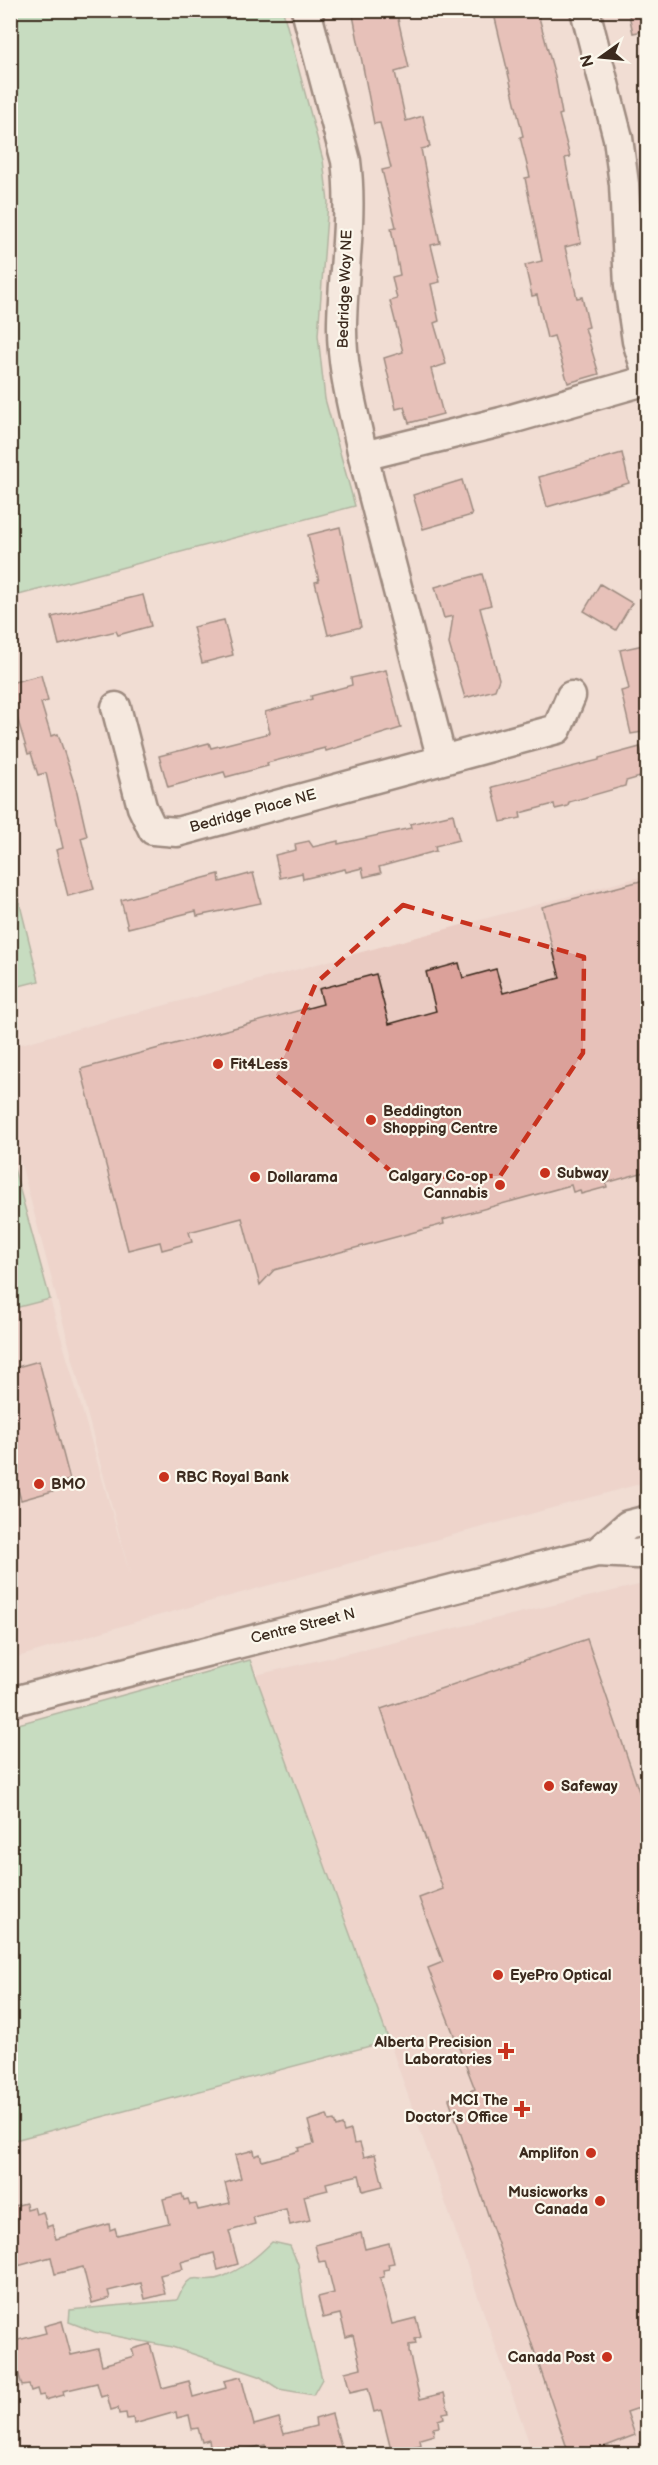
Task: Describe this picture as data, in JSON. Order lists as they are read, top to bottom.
{
  "streets": {
    "street": ["Bedridge Way NE", "Bedridge Place NE", "Centre Street N"]
  },
  "places": {
    "other": [
      "Fit4Less",
      "Beddington Shopping Centre",
      "Subway",
      "Dollarama",
      "Calgary Co-op Cannabis",
      "RBC Royal Bank",
      "BMO",
      "Safeway",
      "EyePro Optical",
      "Amplifon",
      "Musicworks Canada",
      "Canada Post"
    ],
    "health": ["Alberta Precision Laboratories", "MCI The Doctor’s Office"]
  },
  "north": "left"
}
